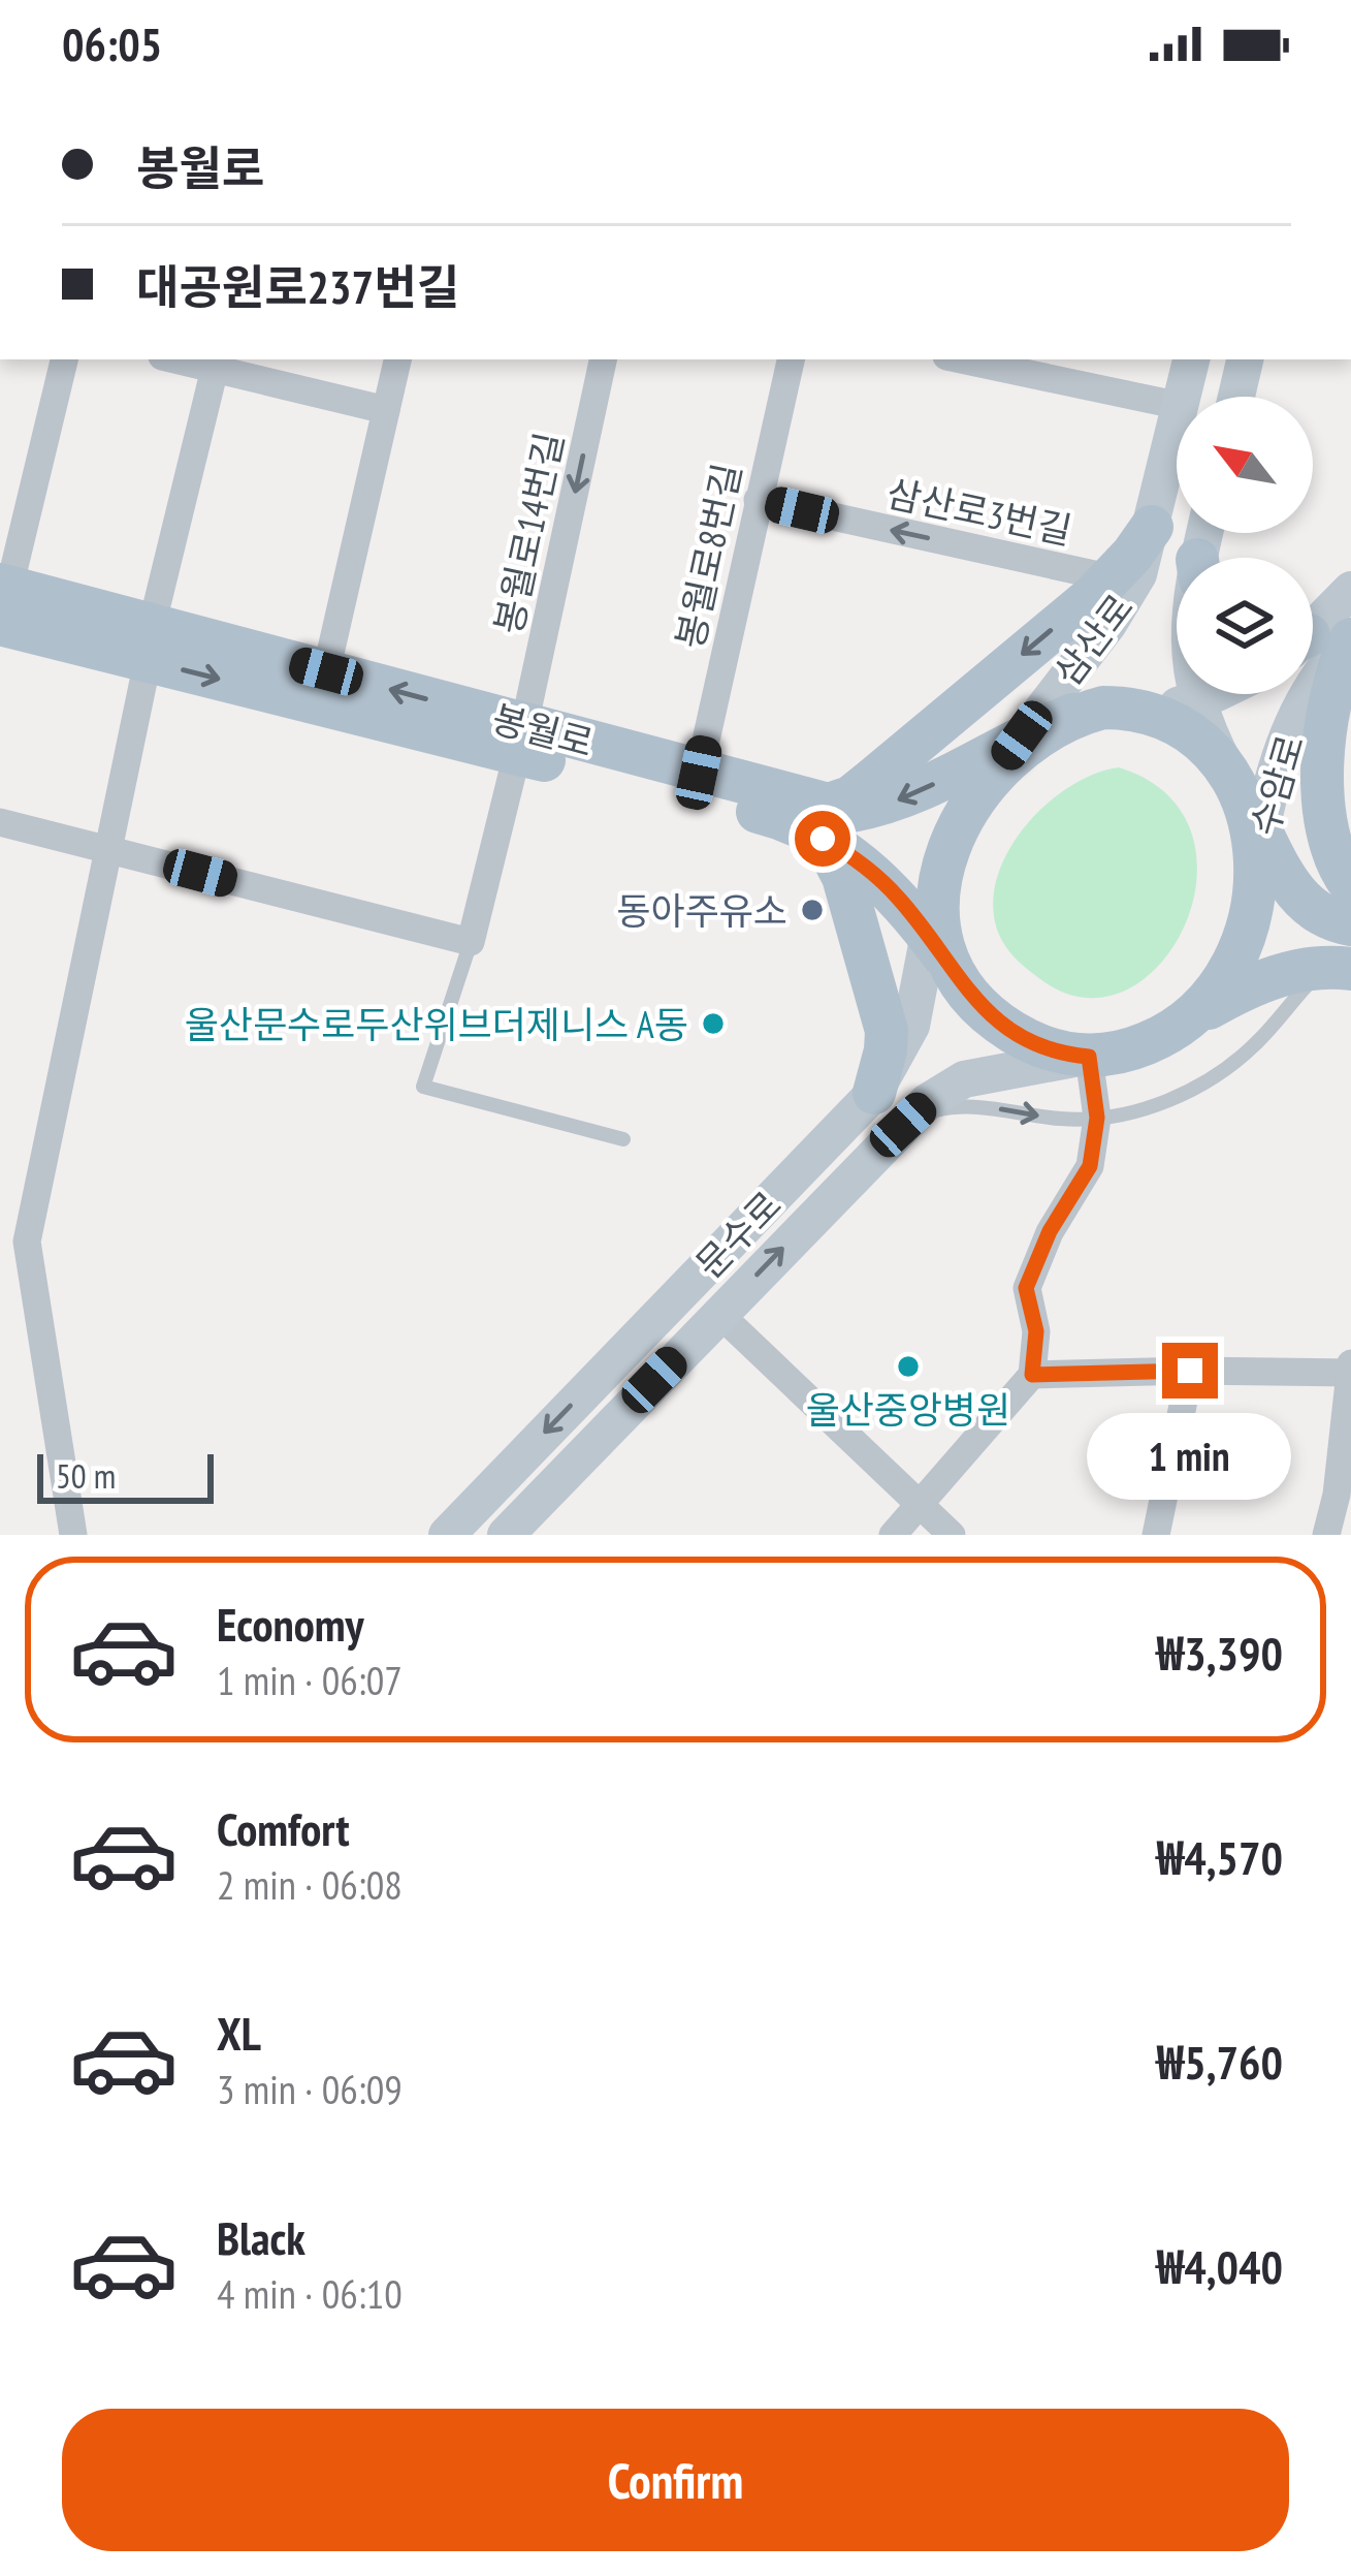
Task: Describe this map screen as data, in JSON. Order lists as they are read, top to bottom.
{
  "streets": {
    "main road": [
      "삼산로",
      "봉월로",
      "수암로",
      "문수로"
    ],
    "street": ["삼산로3번길", "봉월로14번길", "봉월로8번길"]
  },
  "crossings": [
    ["삼산로3번길", "봉월로8번길"],
    ["봉월로14번길", "봉월로"],
    ["봉월로8번길", "봉월로"],
    ["삼산로", "봉월로"],
    ["삼산로", "수암로"],
    ["삼산로", "문수로"],
    ["봉월로", "수암로"],
    ["봉월로", "문수로"],
    ["수암로", "문수로"]
  ],
  "places": ["동아주유소", "울산문수로두산위브더제니스 A동", "울산중앙병원"],
  "scale_bar": "50 m",
  "north": "top left",
  "page": {
    "status": "06:05",
    "banner": ["봉월로", "대공원로237번길"],
    "bubble": "1 min",
    "scale": "50 m",
    "list": [
      {
        "name": "Economy",
        "note": "1 min · 06:07",
        "value": "₩3,390"
      },
      {
        "name": "Comfort",
        "note": "2 min · 06:08",
        "value": "₩4,570"
      },
      {
        "name": "XL",
        "note": "3 min · 06:09",
        "value": "₩5,760"
      },
      {
        "name": "Black",
        "note": "4 min · 06:10",
        "value": "₩4,040"
      }
    ],
    "buttons": "Confirm"
  }
}
